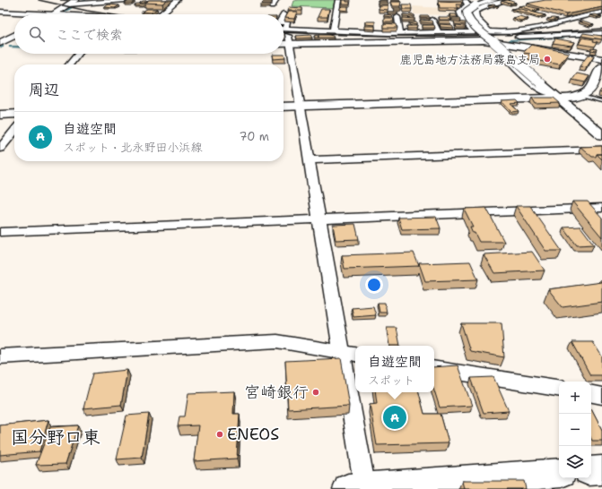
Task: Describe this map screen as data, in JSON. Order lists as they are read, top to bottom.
{
  "districts": ["国分野口東"],
  "places": ["鹿児島地方法務局霧島支局", "宮崎銀行", "ENEOS"],
  "page": {
    "search": "ここで検索",
    "heading": "周辺",
    "list": [
      {
        "mark": "A",
        "name": "自遊空間",
        "note": "スポット · 北永野田小浜線",
        "value": "70 m"
      }
    ],
    "popup": ["自遊空間", "スポット"],
    "map_buttons": ["+", "−"],
    "pins": "A"
  }
}
